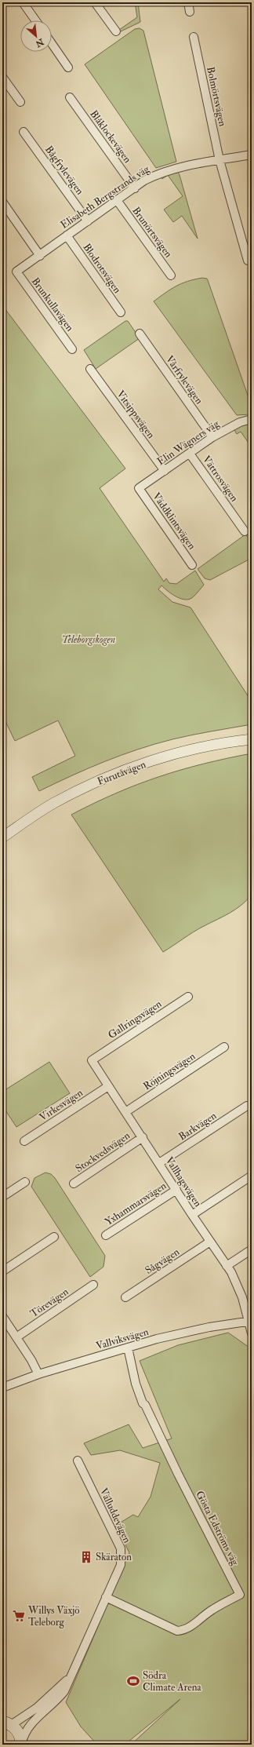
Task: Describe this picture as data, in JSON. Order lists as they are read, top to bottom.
{
  "streets": {
    "street": [
      "Bolmörtsvägen",
      "Blåklockevägen",
      "Bågfrylevägen",
      "Elisabeth Bergstrands väg",
      "Brunörtsvägen",
      "Blodrotsvägen",
      "Brunkullavägen",
      "Vårfrylevägen",
      "Vitsippsvägen",
      "Elin Wägners väg",
      "Vättrosvägen",
      "Väddklintsvägen",
      "Furutåvägen",
      "Gallringsvägen",
      "Röjningsvägen",
      "Virkesvägen",
      "Barkvägen",
      "Stockvedsvägen",
      "Vallhagsvägen",
      "Yxhammarsvägen",
      "Sågvägen",
      "Törevägen",
      "Vallviksvägen",
      "Välluddevägen",
      "Gösta Edströms väg"
    ]
  },
  "crossings": [
    ["Bolmörtsvägen", "Elisabeth Bergstrands väg"],
    ["Blåklockevägen", "Elisabeth Bergstrands väg"],
    ["Bågfrylevägen", "Elisabeth Bergstrands väg"],
    ["Elisabeth Bergstrands väg", "Brunörtsvägen"],
    ["Elisabeth Bergstrands väg", "Blodrotsvägen"],
    ["Elisabeth Bergstrands väg", "Brunkullavägen"],
    ["Vårfrylevägen", "Elin Wägners väg"],
    ["Vitsippsvägen", "Elin Wägners väg"],
    ["Elin Wägners väg", "Vättrosvägen"],
    ["Elin Wägners väg", "Väddklintsvägen"],
    ["Gallringsvägen", "Vallhagsvägen"],
    ["Röjningsvägen", "Vallhagsvägen"],
    ["Virkesvägen", "Vallhagsvägen"],
    ["Barkvägen", "Vallhagsvägen"],
    ["Stockvedsvägen", "Vallhagsvägen"],
    ["Vallhagsvägen", "Yxhammarsvägen"],
    ["Vallhagsvägen", "Sågvägen"],
    ["Vallhagsvägen", "Vallviksvägen"],
    ["Vallviksvägen", "Gösta Edströms väg"],
    ["Välluddevägen", "Gösta Edströms väg"]
  ],
  "parks": ["Teleborgskogen"],
  "places": {
    "building": ["Skäraton"],
    "supermarket": ["Willys Växjö Teleborg"],
    "sports": ["Södra Climate Arena"]
  },
  "north": "bottom right"
}
